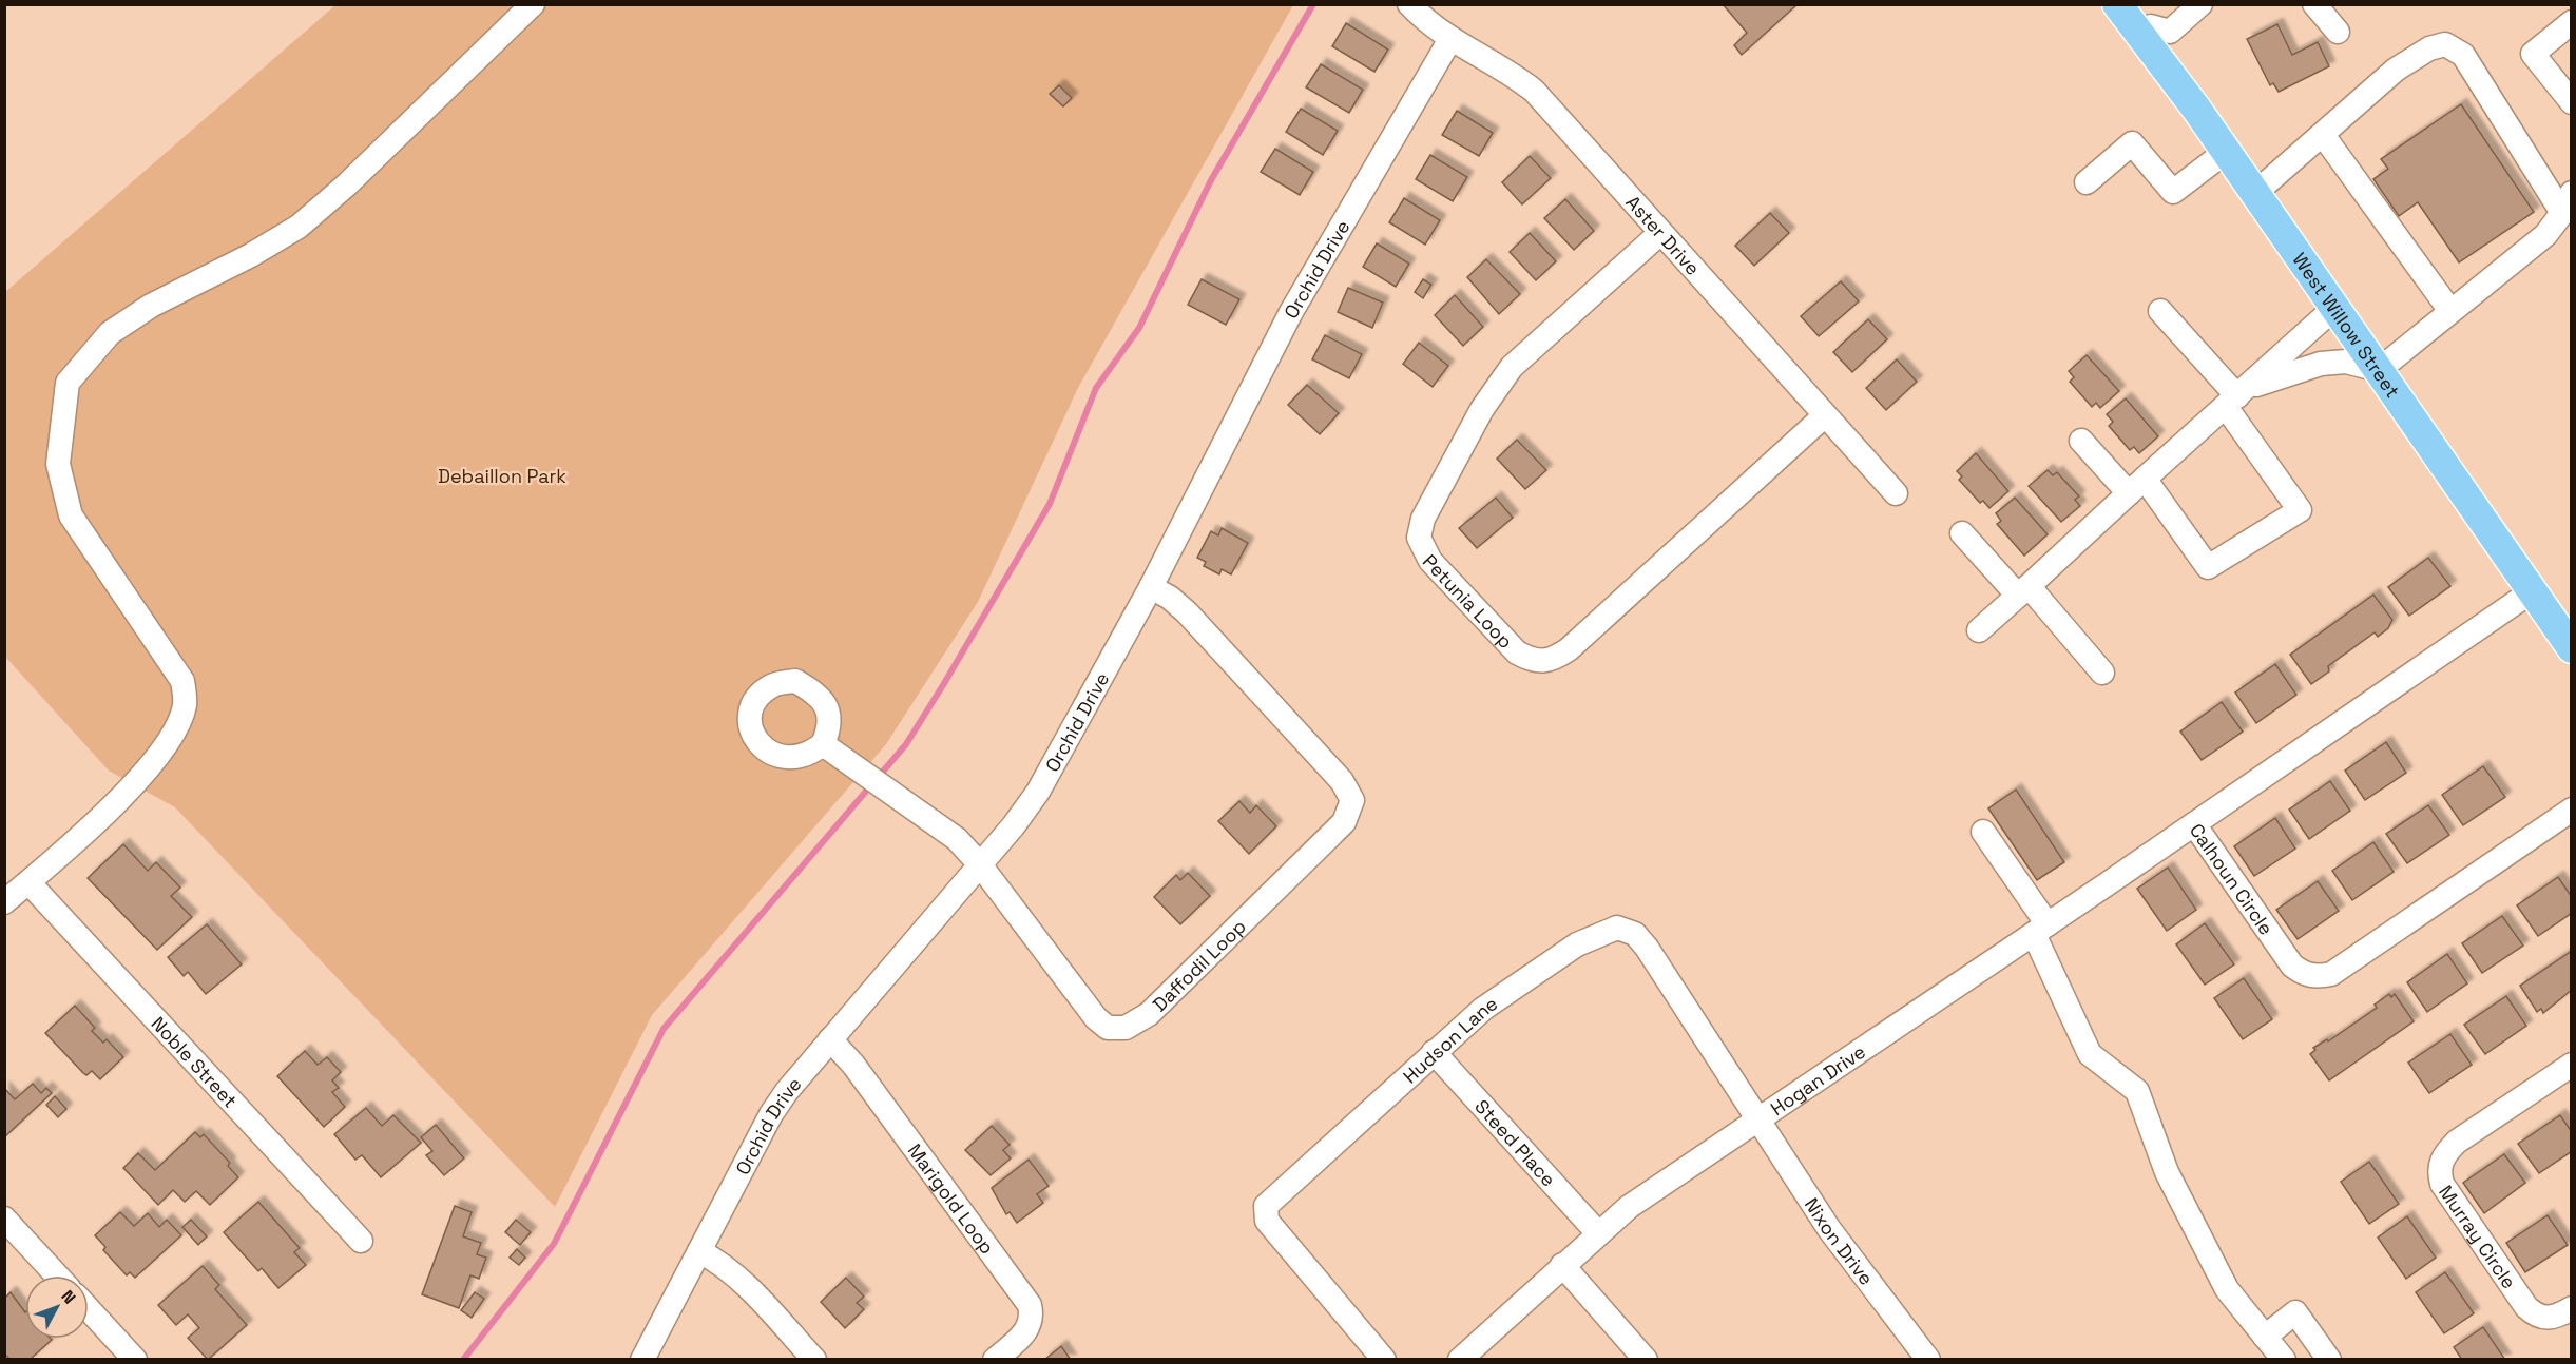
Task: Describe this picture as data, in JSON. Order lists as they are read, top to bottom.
{
  "streets": {
    "main road": ["West Willow Street"],
    "street": [
      "Aster Drive",
      "Orchid Drive",
      "Petunia Loop",
      "Calhoun Circle",
      "Daffodil Loop",
      "Hudson Lane",
      "Noble Street",
      "Hogan Drive",
      "Steed Place",
      "Marigold Loop",
      "Murray Circle",
      "Nixon Drive"
    ]
  },
  "crossings": [
    ["Aster Drive", "Orchid Drive"],
    ["Aster Drive", "Petunia Loop"],
    ["Orchid Drive", "Daffodil Loop"],
    ["Orchid Drive", "Marigold Loop"],
    ["West Willow Street", "Calhoun Circle"],
    ["Calhoun Circle", "Hogan Drive"],
    ["Hudson Lane", "Hogan Drive"],
    ["Hudson Lane", "Steed Place"],
    ["Hudson Lane", "Nixon Drive"],
    ["Hogan Drive", "Steed Place"],
    ["Hogan Drive", "Nixon Drive"]
  ],
  "parks": ["Debaillon Park"],
  "north": "top right"
}
